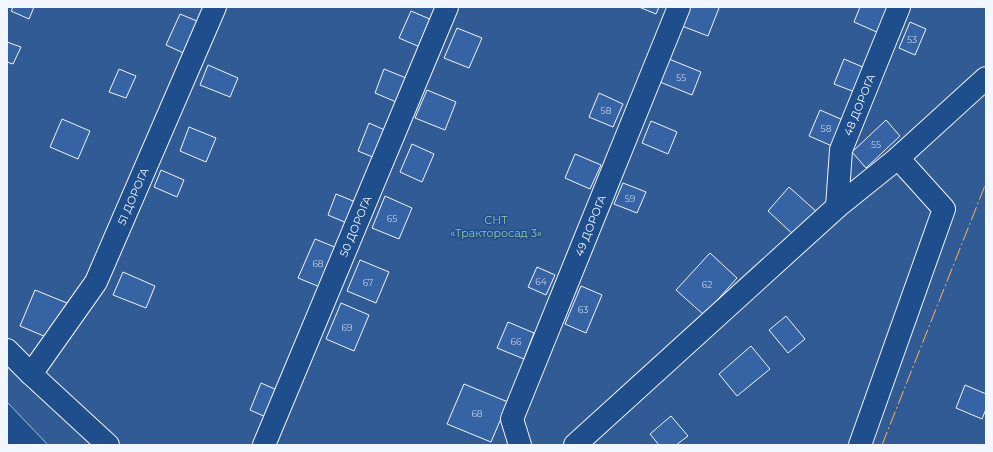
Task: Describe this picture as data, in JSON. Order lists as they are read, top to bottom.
{
  "streets": {
    "street": [
      "48 ДОРОГА",
      "51 ДОРОГА",
      "50 ДОРОГА",
      "49 ДОРОГА"
    ]
  },
  "parks": ["СНТ «Тракторосад 3»"],
  "house_numbers": [
    "53",
    "55",
    "58",
    "58",
    "55",
    "59",
    "65",
    "68",
    "64",
    "67",
    "62",
    "63",
    "69",
    "66",
    "68"
  ]
}
